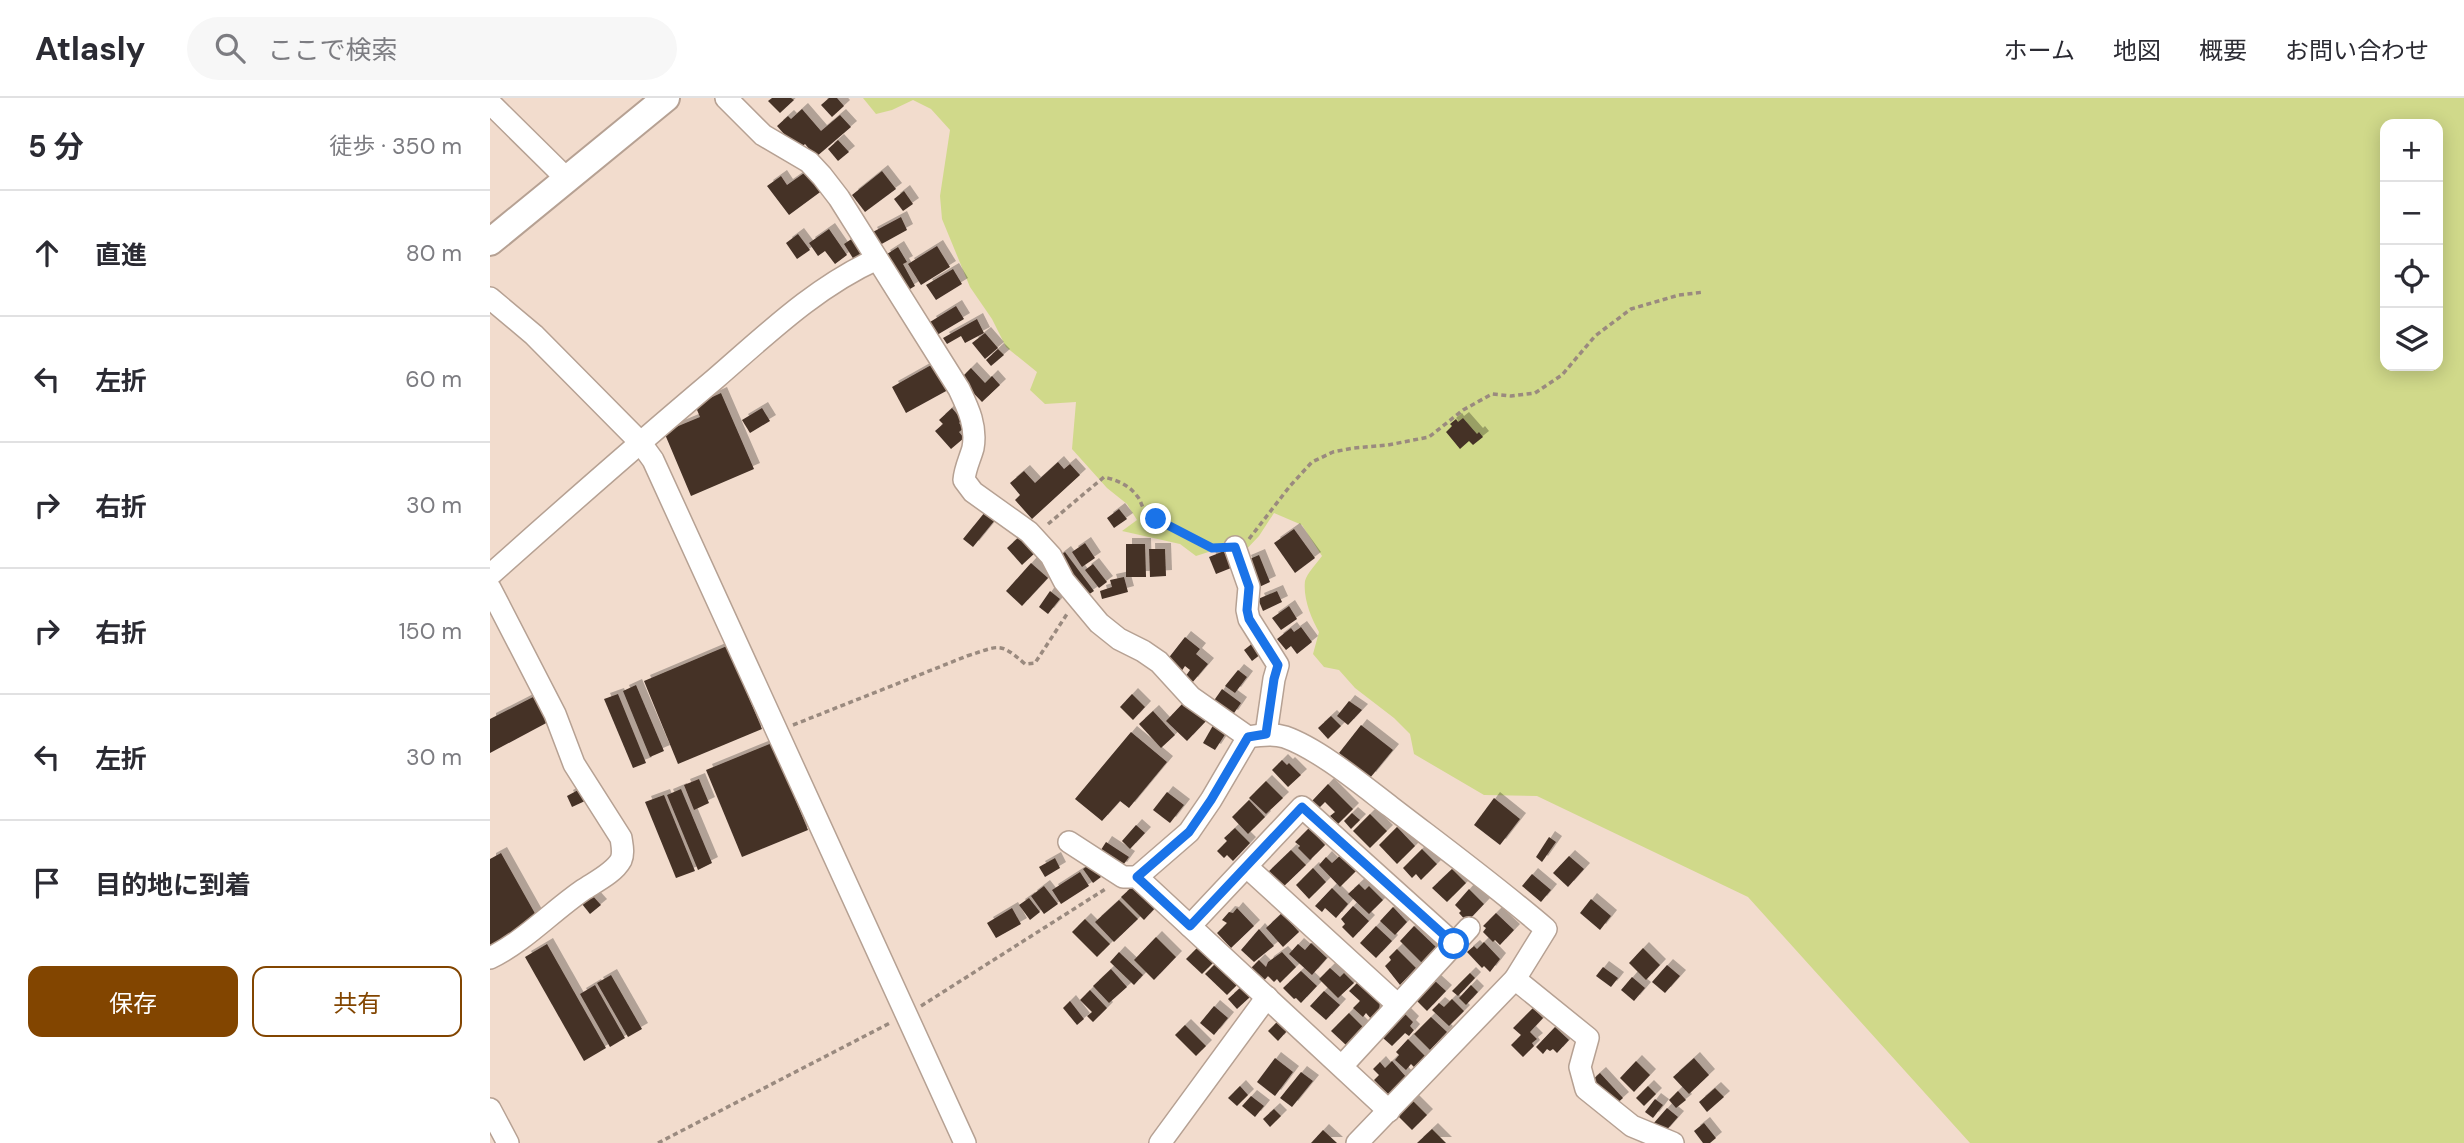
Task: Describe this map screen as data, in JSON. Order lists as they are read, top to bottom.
{
  "page": {
    "header": "Atlasly",
    "search": "ここで検索",
    "nav": [
      "ホーム",
      "地図",
      "概要",
      "お問い合わせ"
    ],
    "heading": ["5 分", "徒歩 · 350 m"],
    "map_buttons": ["+", "−"],
    "list": [
      ["直進", "80 m"],
      ["左折", "60 m"],
      ["右折", "30 m"],
      ["右折", "150 m"],
      ["左折", "30 m"],
      "目的地に到着"
    ],
    "buttons": ["保存", "共有"]
  }
}
